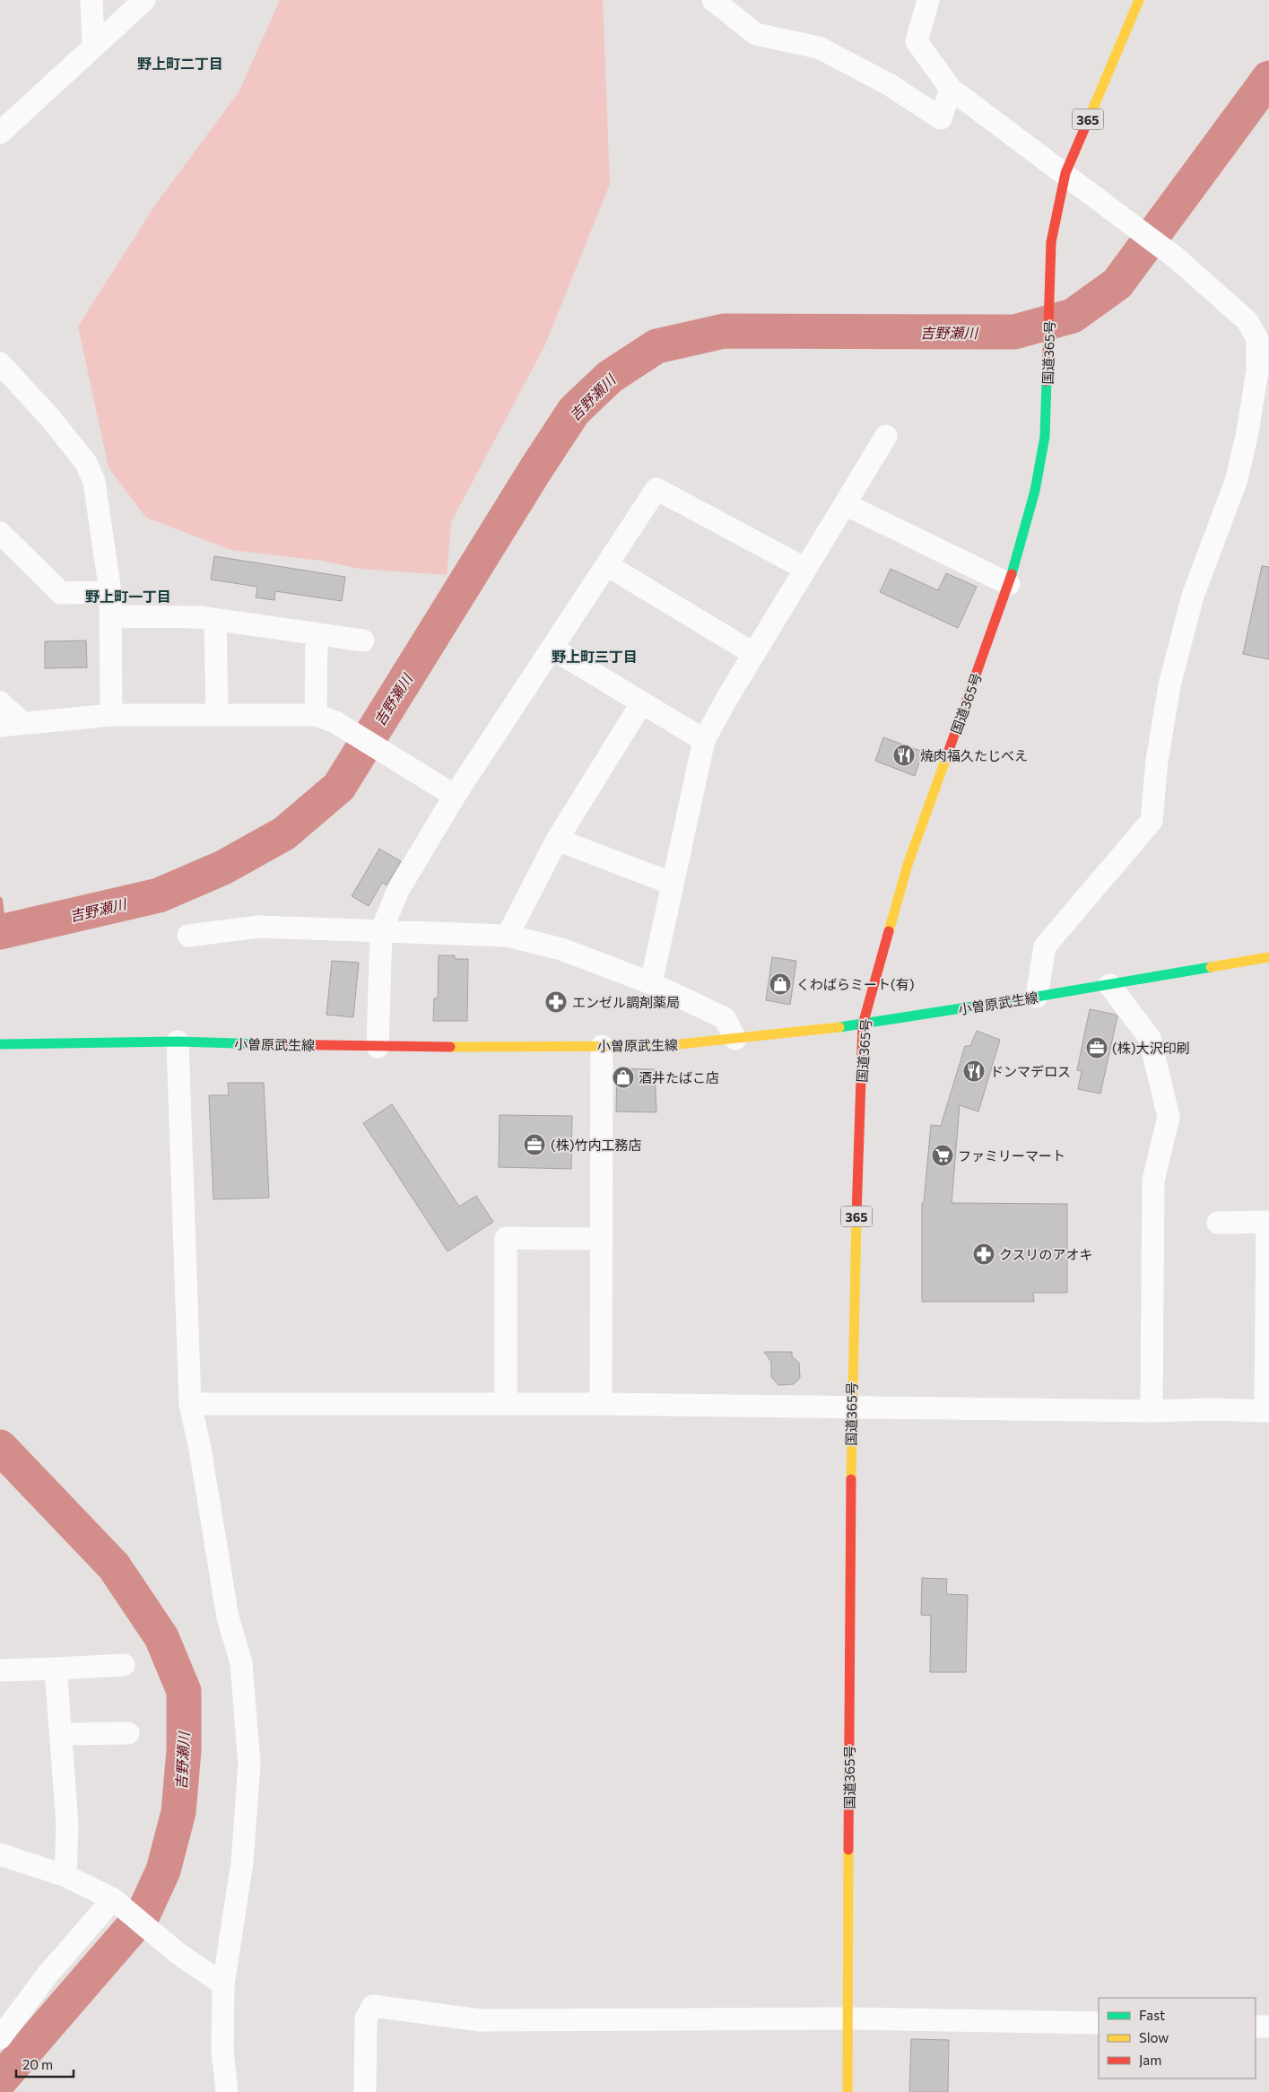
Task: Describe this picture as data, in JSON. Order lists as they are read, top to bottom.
{
  "streets": {
    "main road": ["365", "国道365号", "小曽原武生線"]
  },
  "crossings": [
    ["国道365号", "小曽原武生線"]
  ],
  "districts": ["野上町二丁目", "野上町一丁目", "野上町三丁目"],
  "water": ["吉野瀬川"],
  "places": {
    "restaurant": ["焼肉福久たじべえ", "ドンマデロス"],
    "shop": ["くわばらミート(有)", "酒井たばこ店"],
    "pharmacy": ["エンゼル調剤薬局", "クスリのアオキ"],
    "office": ["(株)大沢印刷", "(株)竹内工務店"],
    "supermarket": ["ファミリーマート"]
  },
  "legend": ["Fast", "Slow", "Jam"],
  "scale_bar": "20 m"
}
